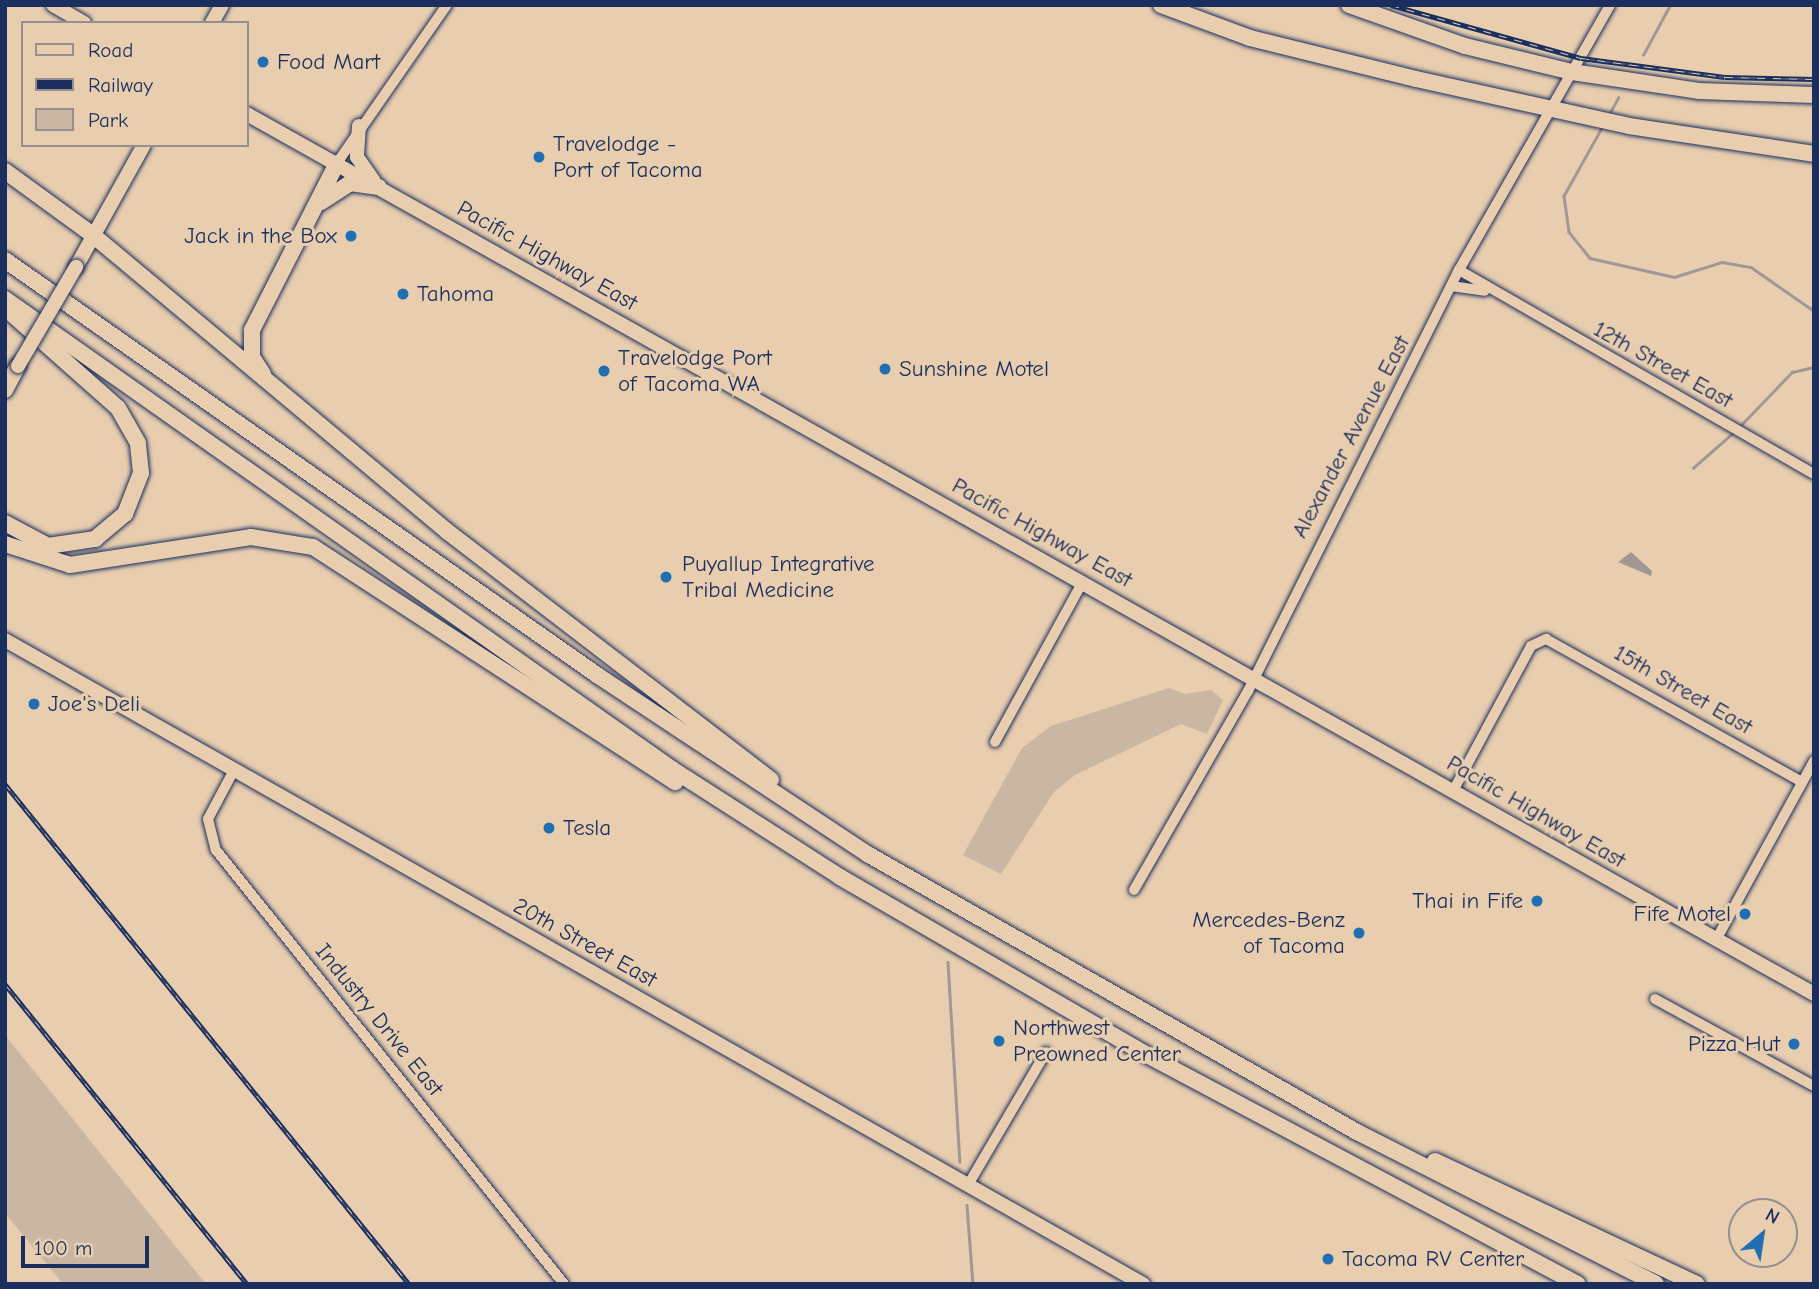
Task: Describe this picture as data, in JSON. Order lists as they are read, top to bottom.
{
  "streets": {
    "main road": ["Pacific Highway East", "20th Street East"],
    "street": [
      "12th Street East",
      "Alexander Avenue East",
      "15th Street East",
      "Industry Drive East"
    ]
  },
  "crossings": [
    ["Pacific Highway East", "Alexander Avenue East"],
    ["Pacific Highway East", "15th Street East"],
    ["12th Street East", "Alexander Avenue East"],
    ["20th Street East", "Industry Drive East"]
  ],
  "places": [
    "Food Mart",
    "Travelodge - Port of Tacoma",
    "Jack in the Box",
    "Tahoma",
    "Sunshine Motel",
    "Travelodge Port of Tacoma WA",
    "Puyallup Integrative Tribal Medicine",
    "Joe's Deli",
    "Tesla",
    "Thai in Fife",
    "Fife Motel",
    "Mercedes-Benz of Tacoma",
    "Northwest Preowned Center",
    "Pizza Hut",
    "Tacoma RV Center"
  ],
  "legend": ["Road", "Railway", "Park"],
  "scale_bar": "100 m",
  "north": "top right"
}
